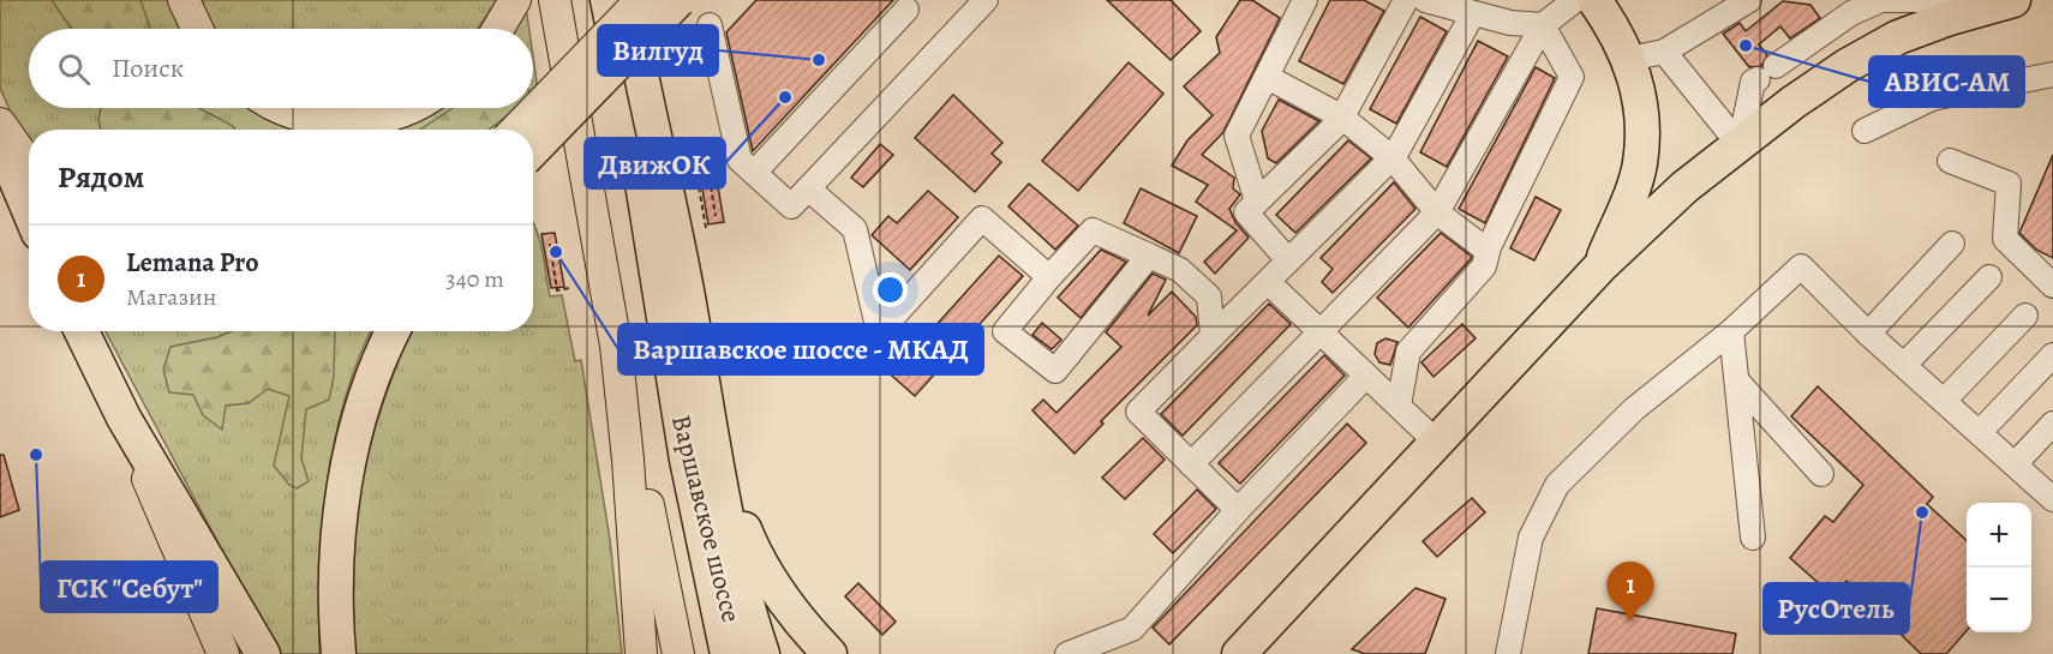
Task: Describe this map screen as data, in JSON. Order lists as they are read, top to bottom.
{
  "streets": {
    "highway": ["Варшавское шоссе"]
  },
  "places": [
    "АВИС-АМ",
    "Вилгуд",
    "ДвижОК",
    "Варшавское шоссе - МКАД",
    "ГСК \"Себут\"",
    "РусОтель"
  ],
  "page": {
    "search": "Поиск",
    "heading": "Рядом",
    "list": [
      {
        "mark": "1",
        "name": "Lemana Pro",
        "note": "Магазин",
        "value": "340 m"
      }
    ],
    "map_buttons": ["+", "−"],
    "pins": "1"
  }
}
